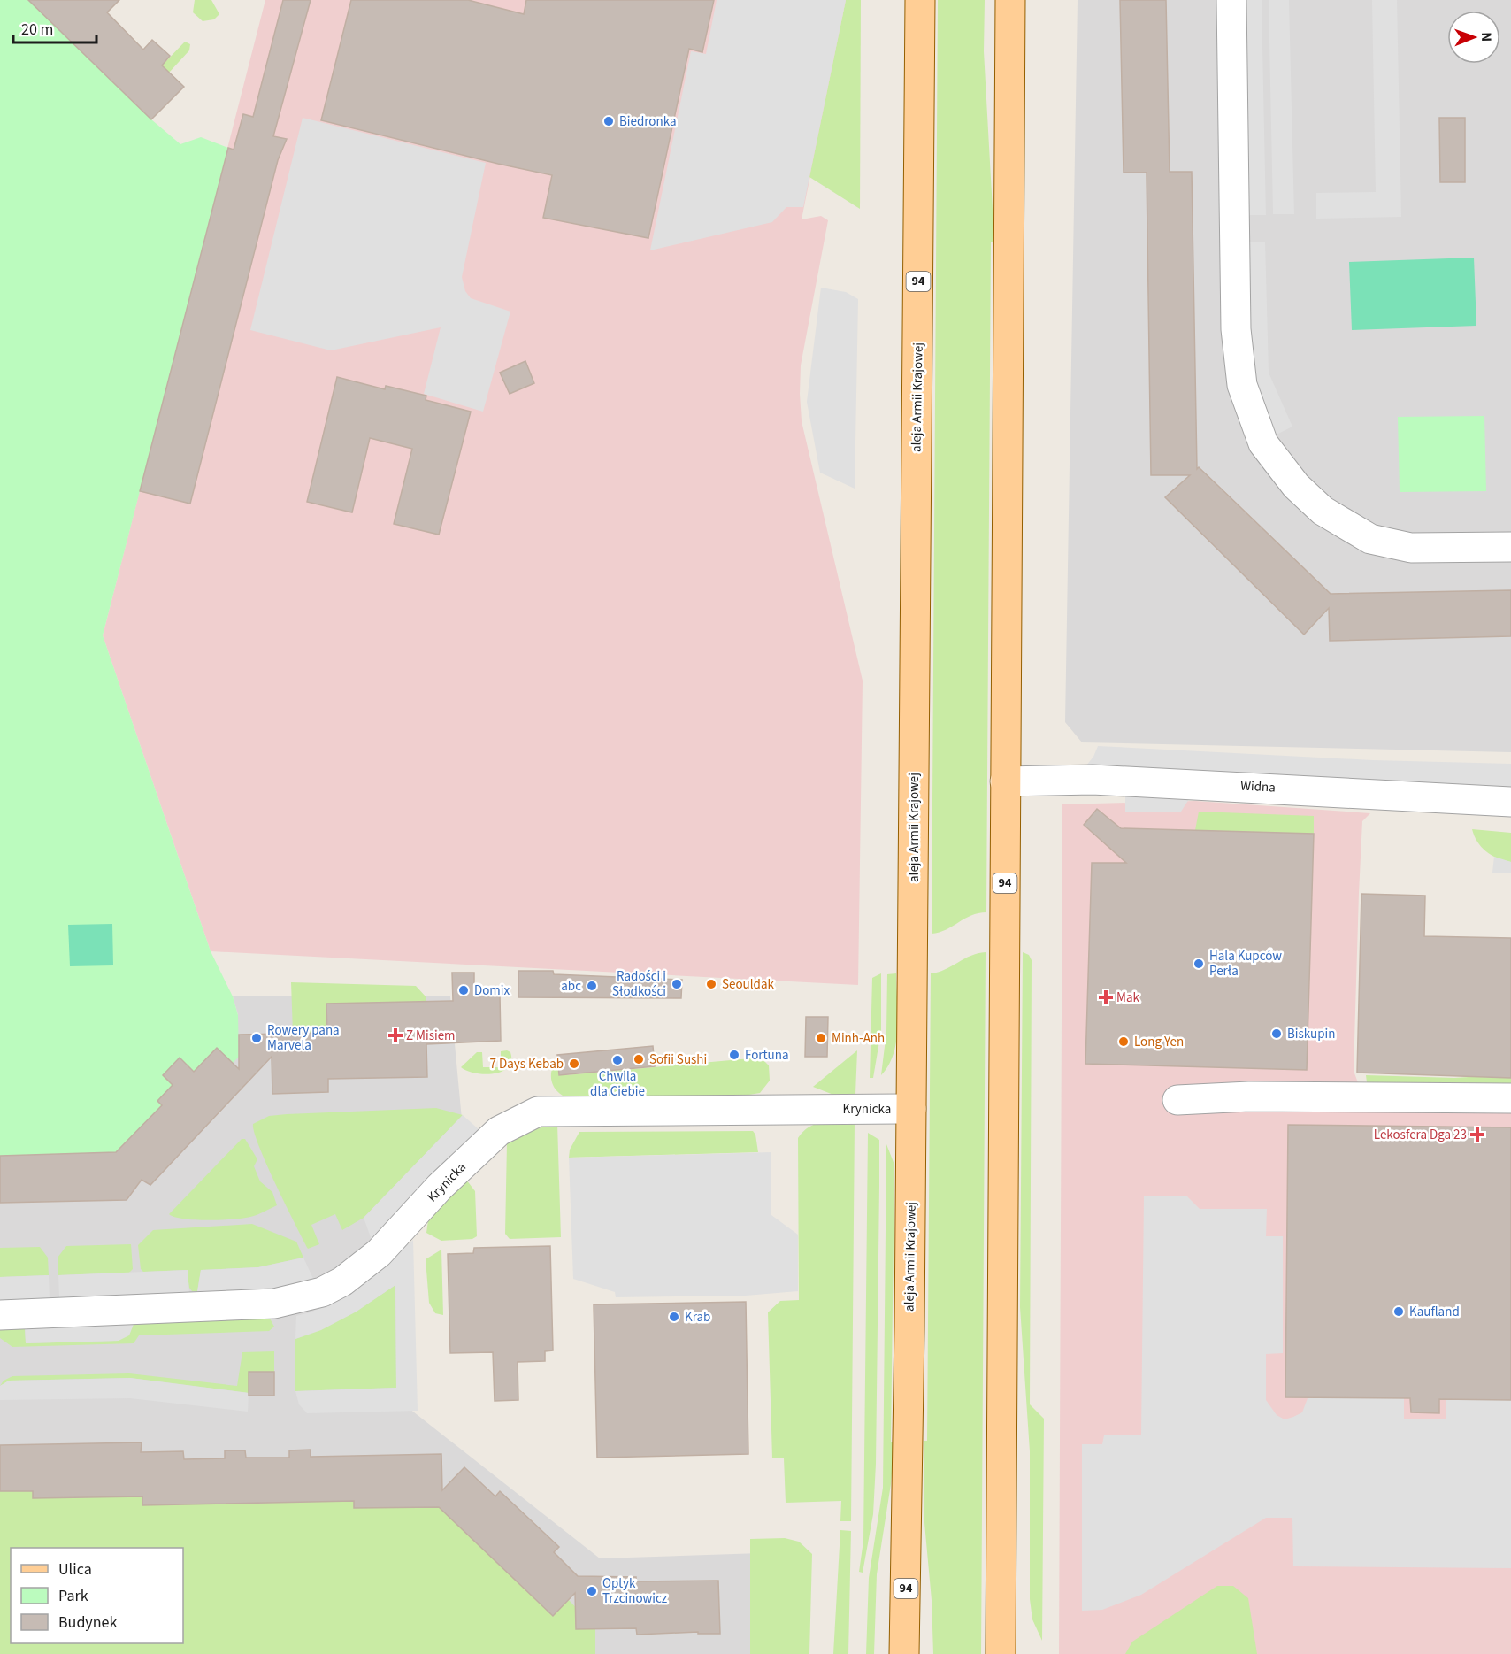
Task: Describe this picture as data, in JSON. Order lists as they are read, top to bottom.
{
  "streets": {
    "main road": ["94", "aleja Armii Krajowej"],
    "street": ["Widna", "Krynicka"]
  },
  "crossings": [
    ["94", "Widna"],
    ["aleja Armii Krajowej", "Krynicka"]
  ],
  "places": {
    "other": [
      "Biedronka",
      "Hala Kupców Perła",
      "Radości i Słodkości",
      "Seouldak",
      "abc",
      "Domix",
      "Biskupin",
      "Rowery pana Marvela",
      "Minh-Anh",
      "Long Yen",
      "Fortuna",
      "Sofii Sushi",
      "Chwila dla Ciebie",
      "7 Days Kebab",
      "Kaufland",
      "Krab",
      "Optyk Trzcinowicz"
    ],
    "health": ["Mak", "Z Misiem", "Lekosfera Dga 23"]
  },
  "legend": ["Ulica", "Park", "Budynek"],
  "scale_bar": "20 m",
  "north": "right"
}
